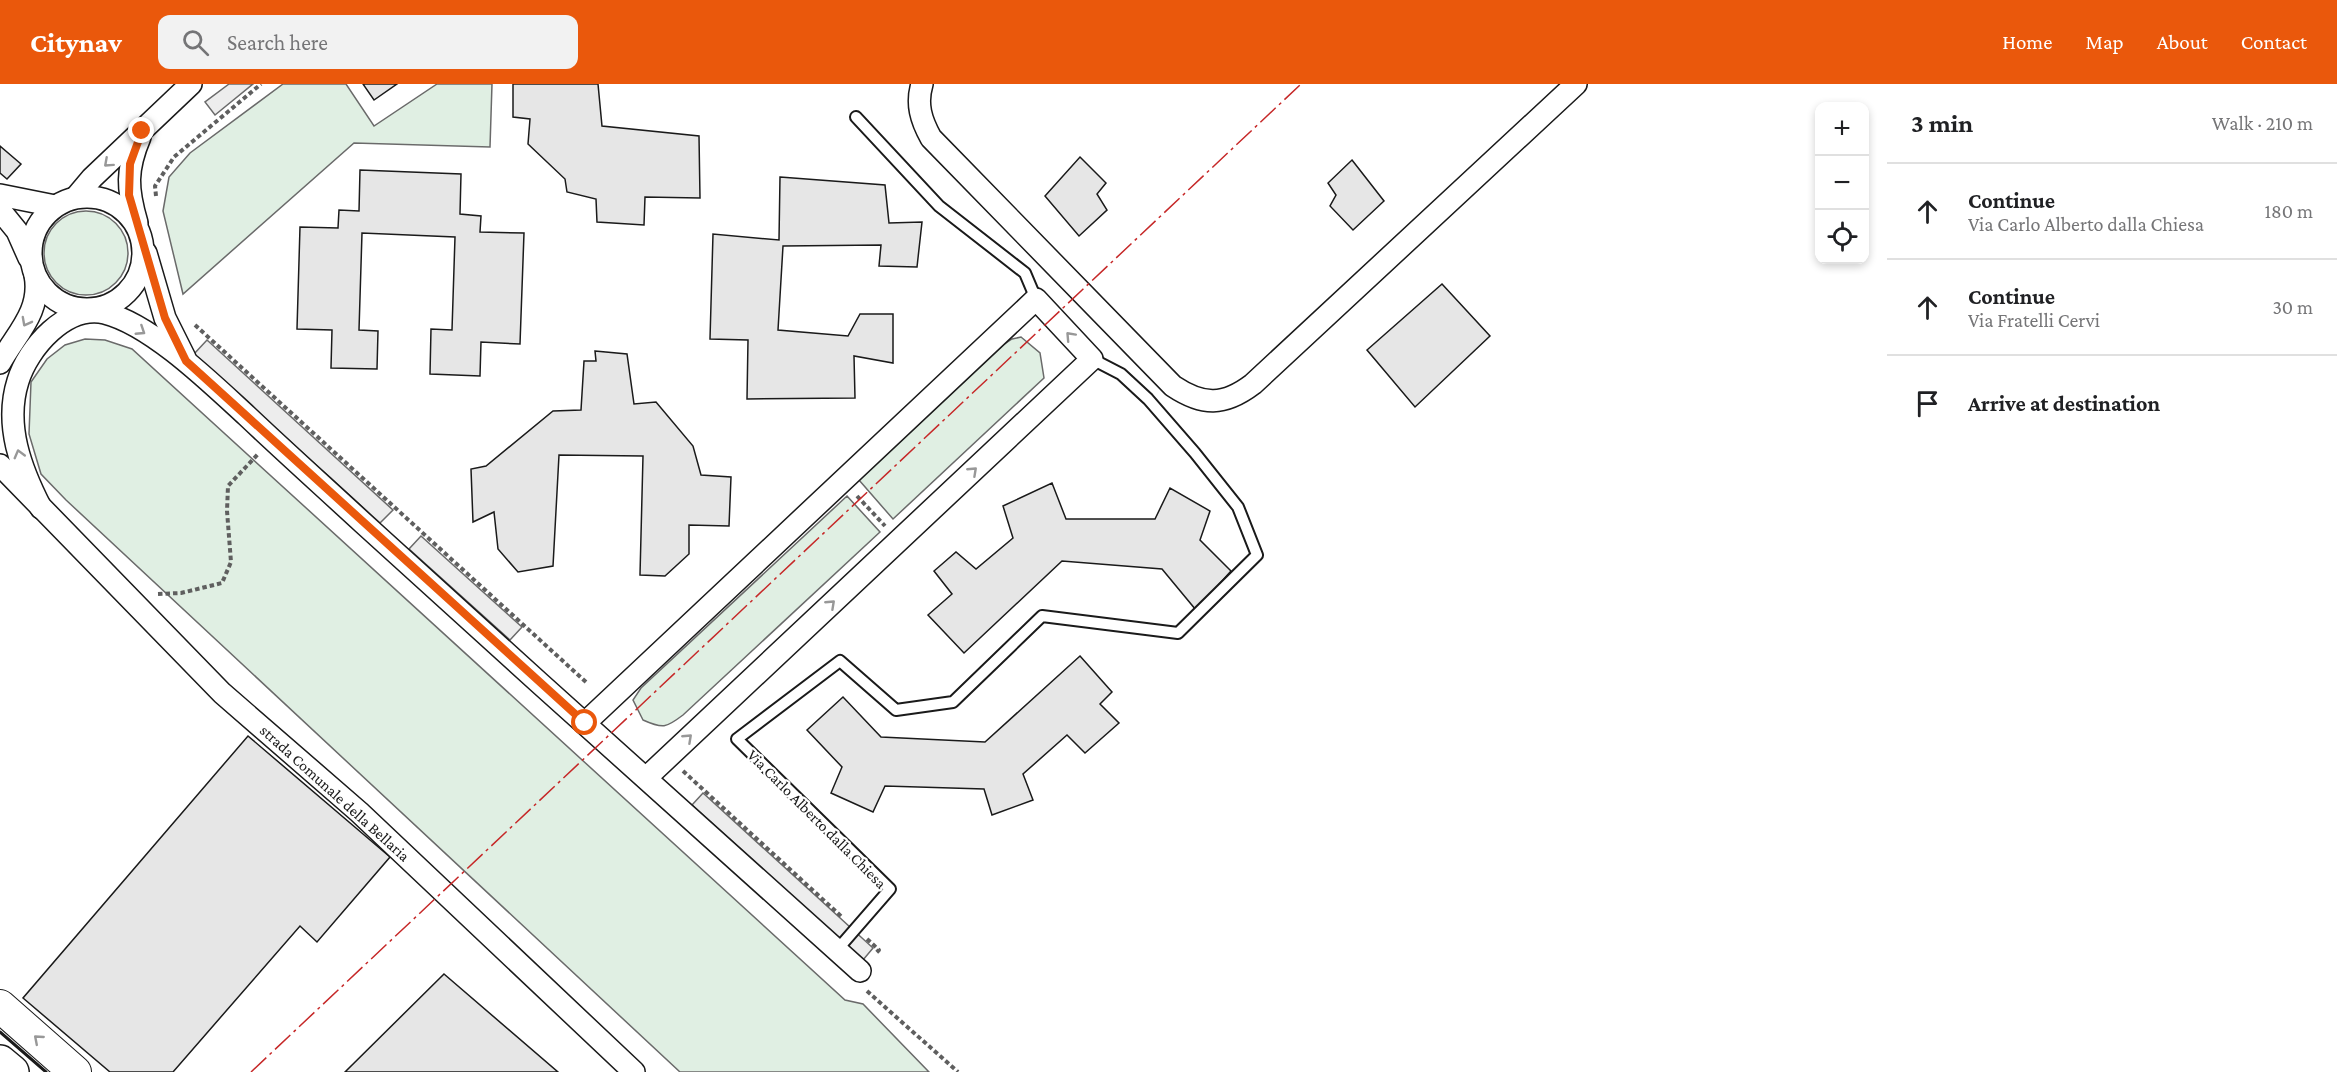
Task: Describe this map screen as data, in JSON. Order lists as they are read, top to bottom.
{
  "streets": {
    "street": ["strada Comunale della Bellaria"],
    "lane": ["Via Carlo Alberto dalla Chiesa"]
  },
  "page": {
    "header": "Citynav",
    "search": "Search here",
    "nav": [
      "Home",
      "Map",
      "About",
      "Contact"
    ],
    "heading": ["3 min", "Walk · 210 m"],
    "map_buttons": ["+", "−"],
    "list": [
      ["Continue", "Via Carlo Alberto dalla Chiesa", "180 m"],
      ["Continue", "Via Fratelli Cervi", "30 m"],
      "Arrive at destination"
    ]
  }
}
